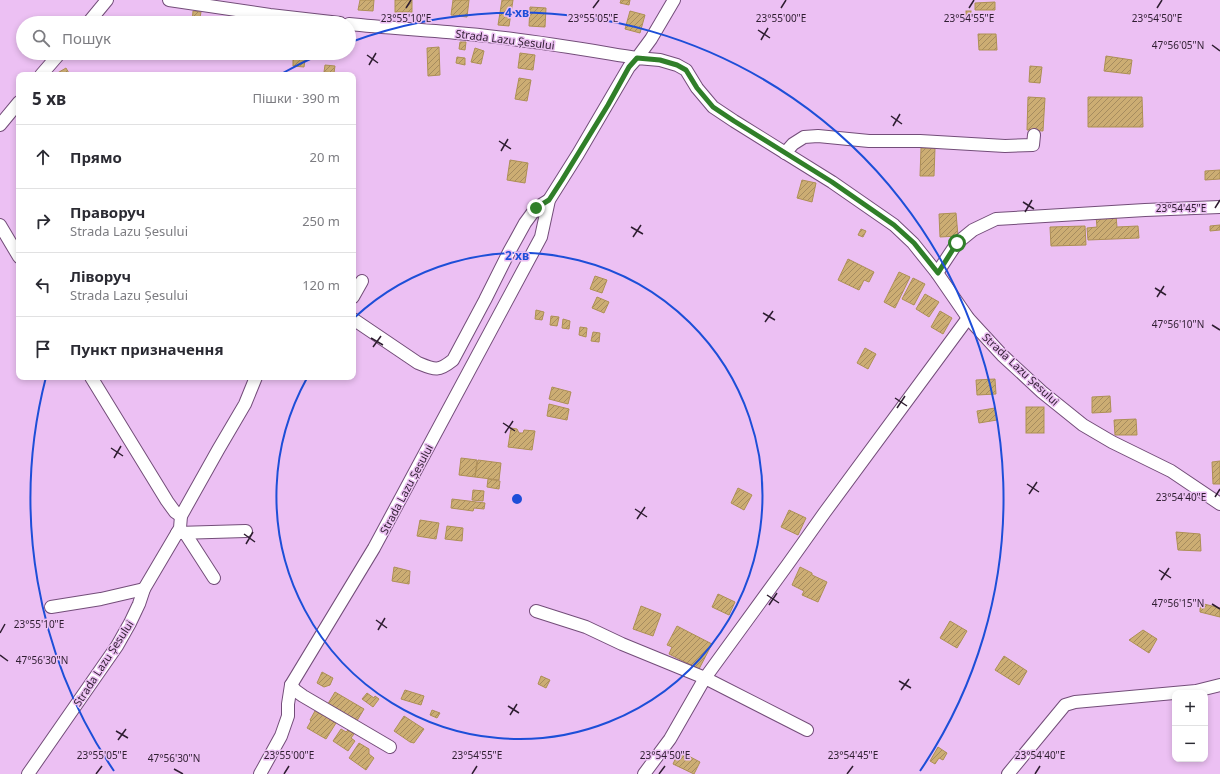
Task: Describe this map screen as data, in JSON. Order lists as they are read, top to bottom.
{
  "streets": {
    "street": ["Strada Lazu Șesului"]
  },
  "page": {
    "search": "Пошук",
    "heading": ["5 хв", "Пішки · 390 m"],
    "list": [
      ["Прямо", "20 m"],
      ["Праворуч", "Strada Lazu Șesului", "250 m"],
      ["Ліворуч", "Strada Lazu Șesului", "120 m"],
      "Пункт призначення"
    ],
    "map_buttons": ["+", "−"]
  },
  "coordinates": [
    "23°54'50\"E",
    "23°55'10\"E",
    "23°55'05\"E",
    "23°55'00\"E",
    "23°54'55\"E",
    "47°56'05\"N",
    "23°54'45\"E",
    "47°56'10\"N",
    "23°54'40\"E",
    "47°56'15\"N",
    "47°56'30\"N"
  ],
  "rings": ["4 хв", "2 хв"]
}
